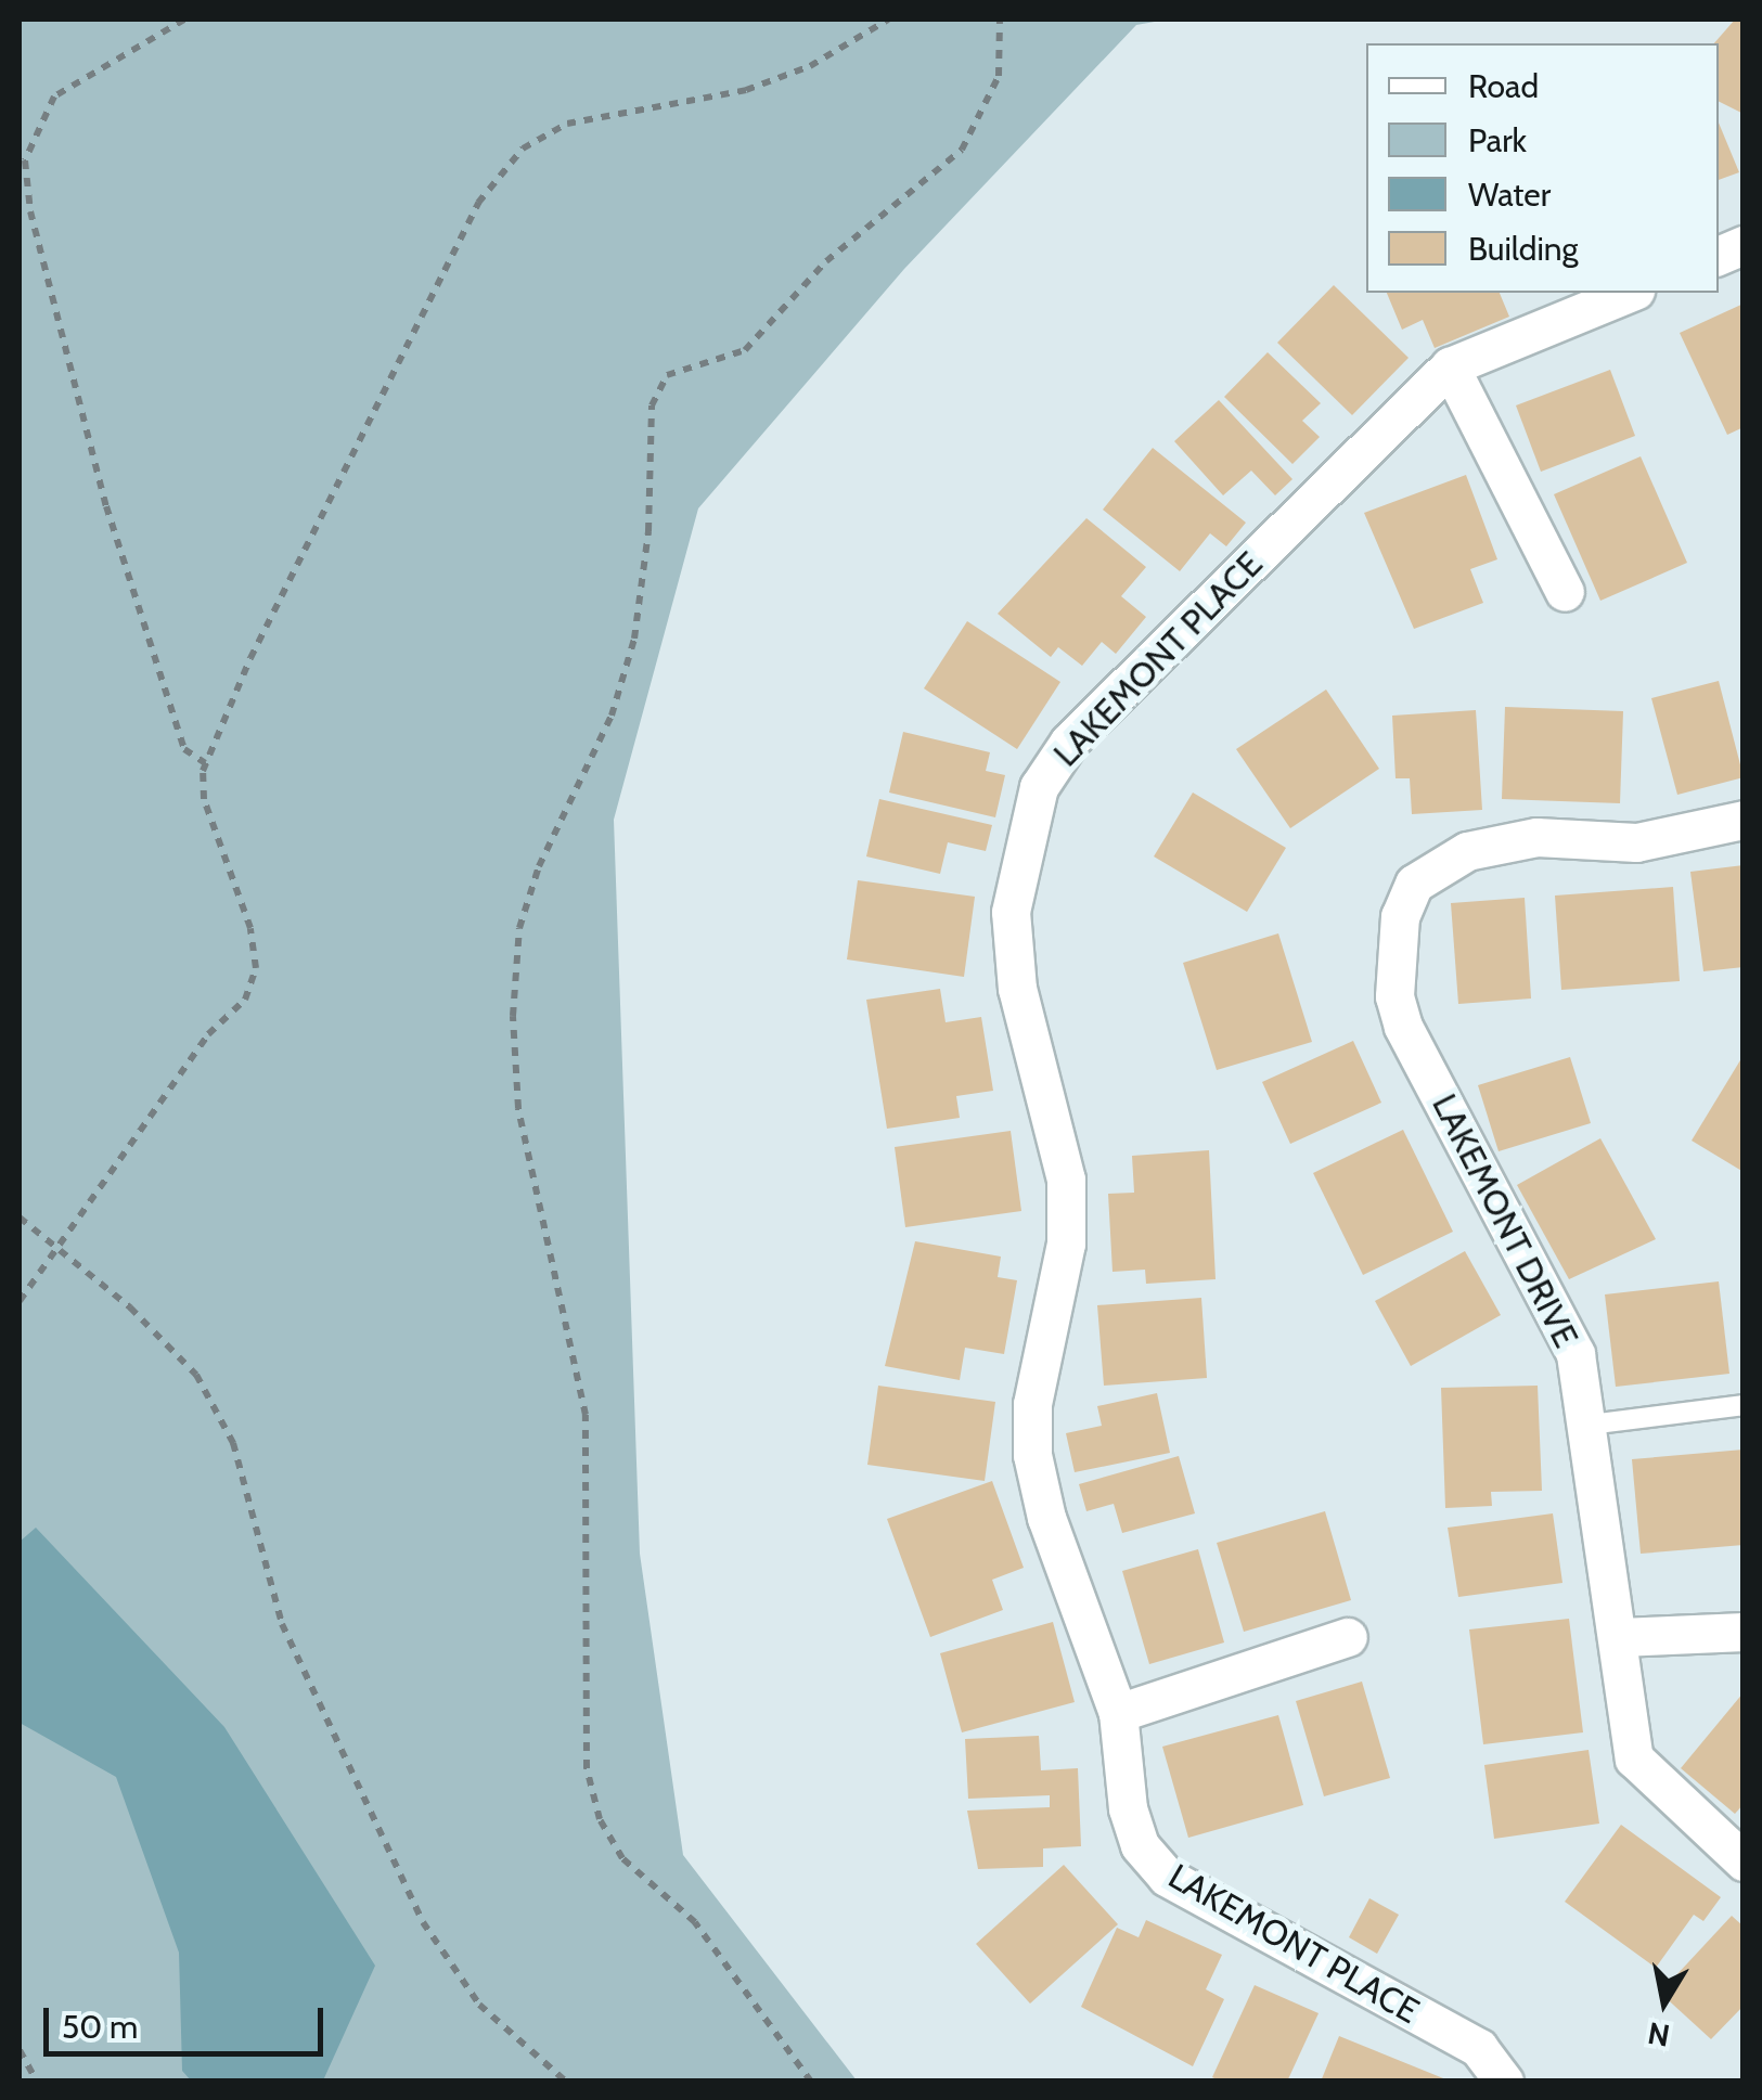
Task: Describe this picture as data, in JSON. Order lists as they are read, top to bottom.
{
  "streets": {
    "street": ["LAKEMONT PLACE", "LAKEMONT DRIVE"]
  },
  "legend": [
    "Road",
    "Park",
    "Water",
    "Building"
  ],
  "scale_bar": "50 m",
  "north": "bottom"
}
